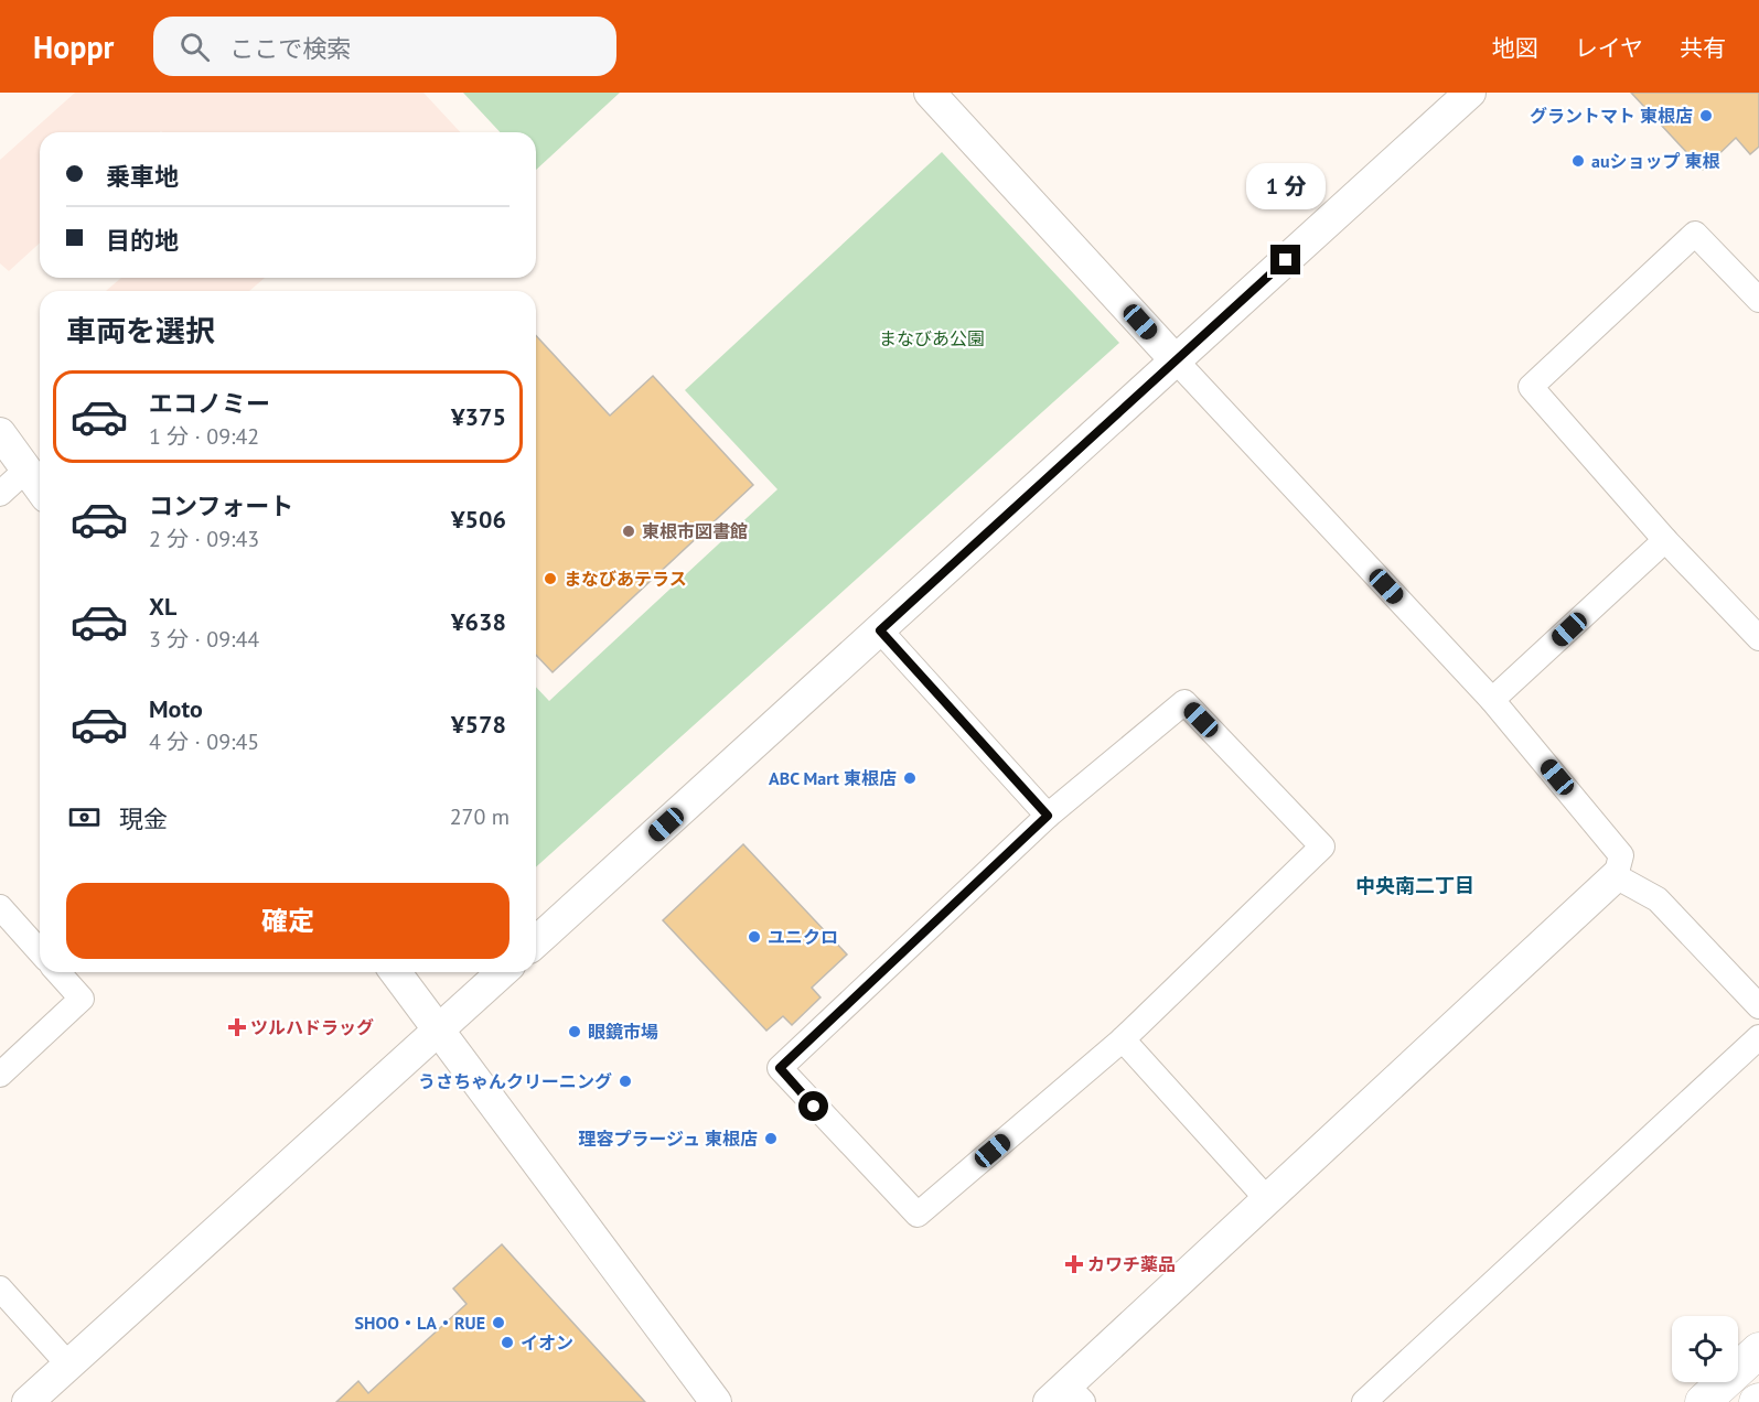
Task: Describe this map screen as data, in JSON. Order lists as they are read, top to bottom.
{
  "districts": ["中央南二丁目"],
  "parks": ["まなびあ公園"],
  "places": {
    "other": [
      "グラントマト 東根店",
      "auショップ 東根",
      "東根市図書館",
      "まなびあテラス",
      "ABC Mart 東根店",
      "ユニクロ",
      "眼鏡市場",
      "うさちゃんクリーニング",
      "理容プラージュ 東根店",
      "SHOO・LA・RUE",
      "イオン"
    ],
    "health": ["ツルハドラッグ", "カワチ薬品"]
  },
  "page": {
    "header": "Hoppr",
    "search": "ここで検索",
    "nav": ["地図", "レイヤ", "共有"],
    "banner": ["乗車地", "目的地"],
    "bubble": "1 分",
    "heading": "車両を選択",
    "list": [
      {
        "name": "エコノミー",
        "note": "1 分 · 09:42",
        "value": "¥375"
      },
      {
        "name": "コンフォート",
        "note": "2 分 · 09:43",
        "value": "¥506"
      },
      {
        "name": "XL",
        "note": "3 分 · 09:44",
        "value": "¥638"
      },
      {
        "name": "Moto",
        "note": "4 分 · 09:45",
        "value": "¥578"
      }
    ],
    "pay": ["現金", "270 m"],
    "buttons": "確定"
  }
}
